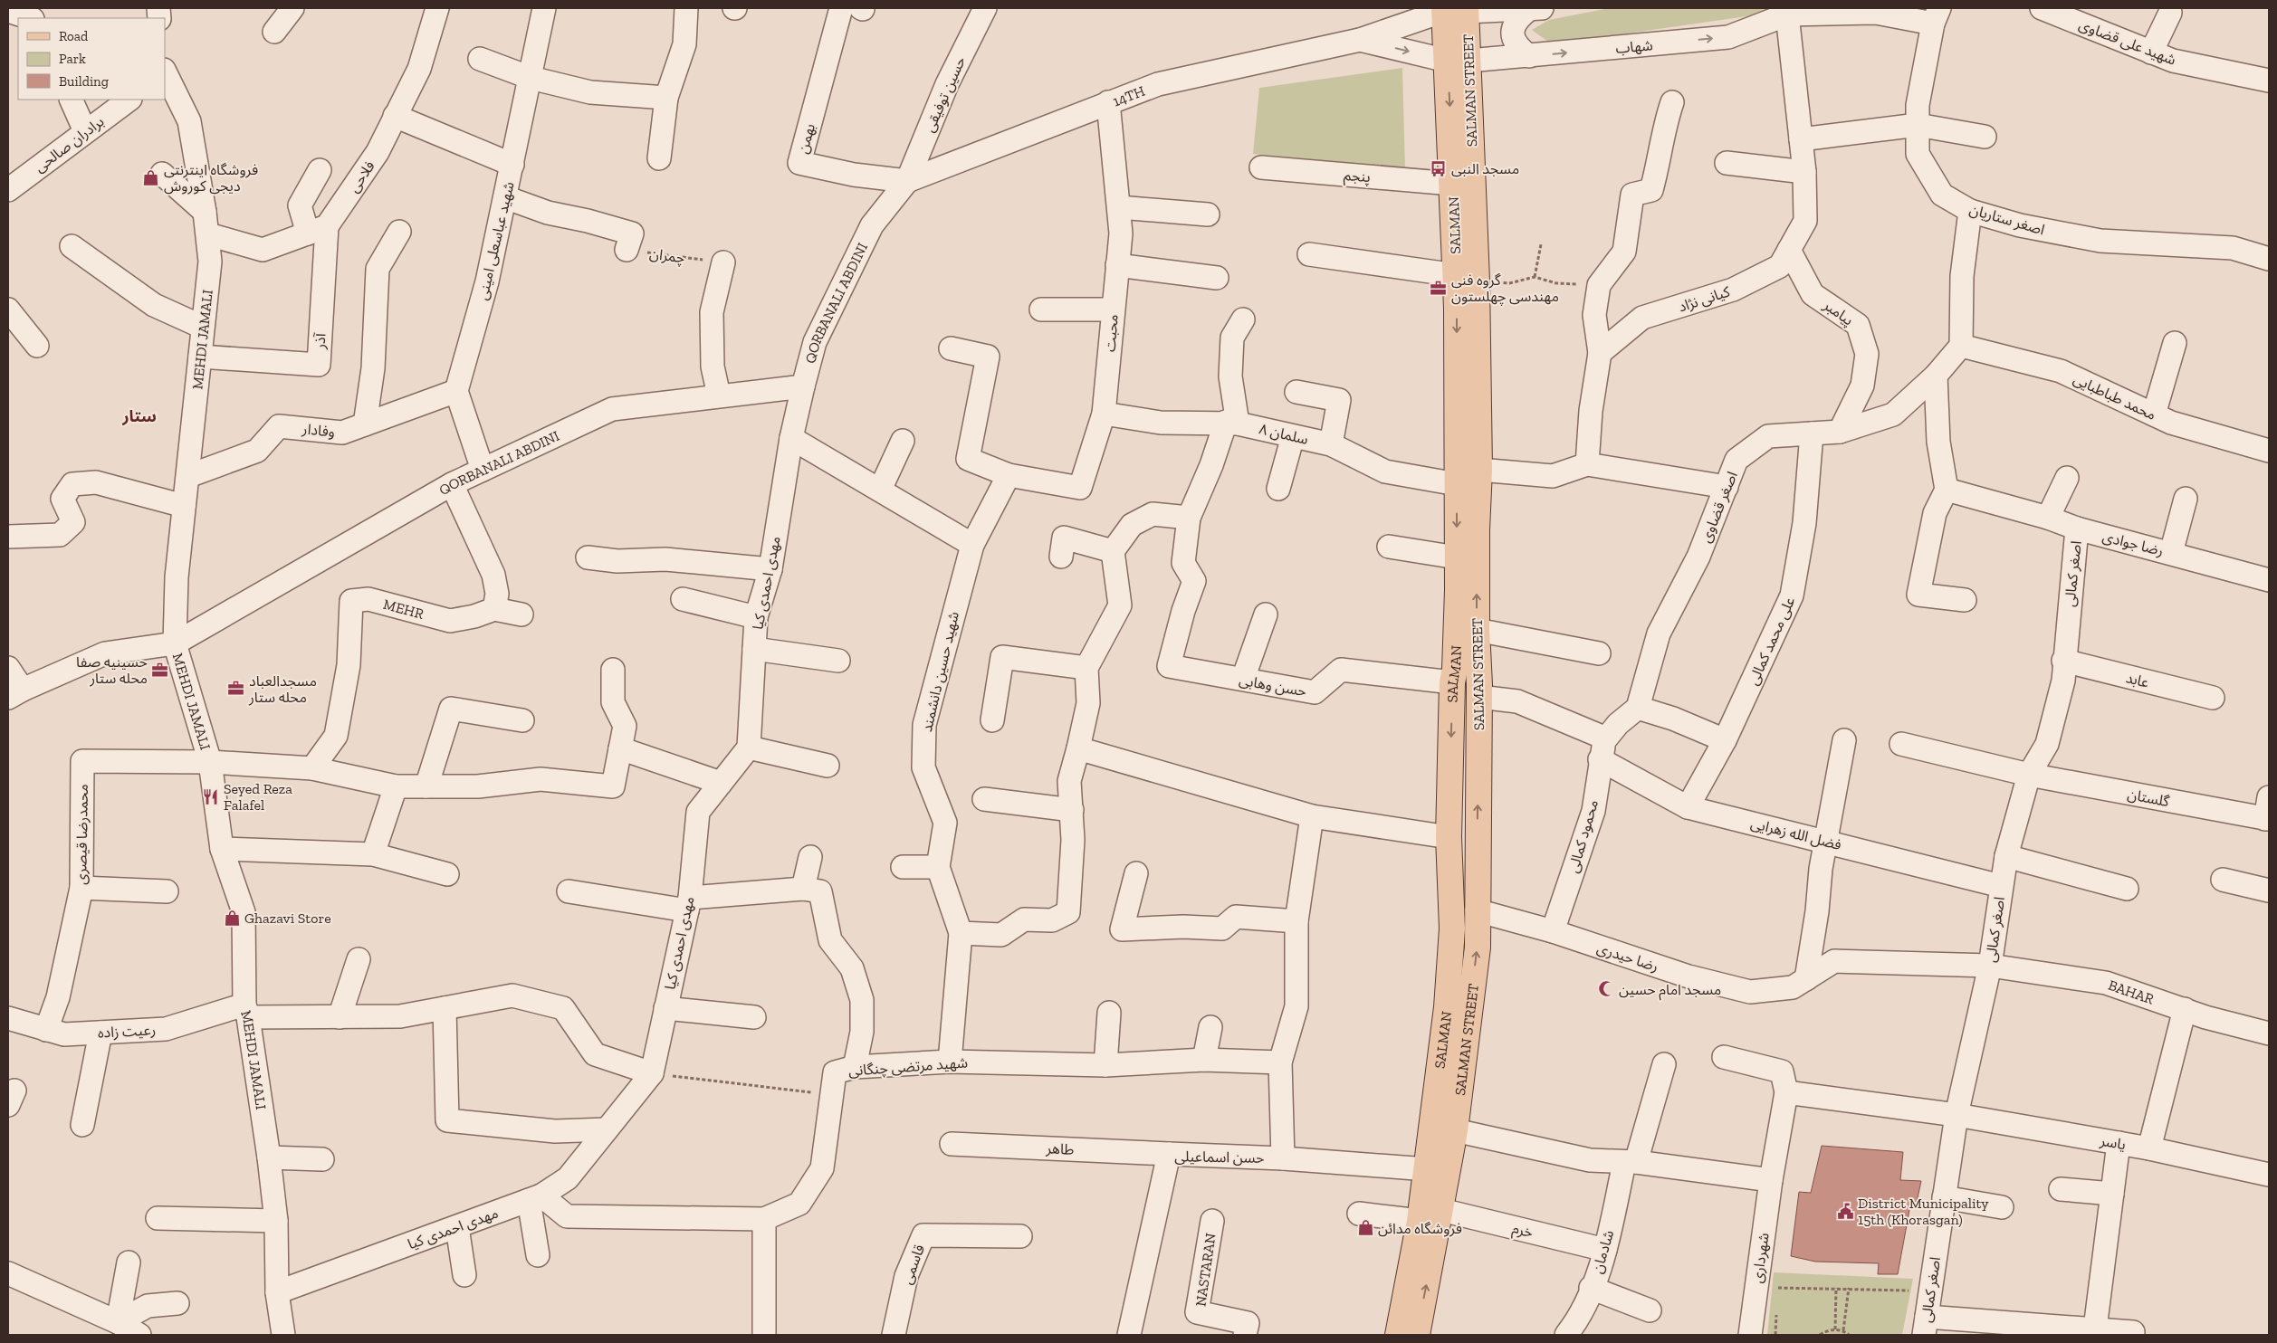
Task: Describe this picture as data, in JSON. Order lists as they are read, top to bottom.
{
  "streets": {
    "main road": ["SALMAN STREET", "SALMAN"],
    "street": [
      "شهید علی قضاوی",
      "شهاب",
      "حسین توفیقی",
      "14TH",
      "بهمن",
      "برادران صالحی",
      "پنجم",
      "فلاحی",
      "اصغر ستاریان",
      "شهید عباسعلی امینی",
      "چمران",
      "کیانی نژاد",
      "QORBANALI ABDINI",
      "پیامبر",
      "محبت",
      "MEHDI JAMALI",
      "آذر",
      "محمد طباطبایی",
      "وفادار",
      "سلمان ۸",
      "اصغر قضاوی",
      "رضا جوادی",
      "اصغر کمالی",
      "مهدی احمدی کیا",
      "MEHR",
      "علی محمد کمالی",
      "شهید حسین دانشمند",
      "عابد",
      "حسن وهابی",
      "گلستان",
      "فضل الله زهرایی",
      "محمدرضا قیصری",
      "محمود کمالی",
      "رضا حیدری",
      "BAHAR",
      "رعیت زاده",
      "شهید مرتضی چنگانی",
      "یاسر",
      "طاهر",
      "حسن اسماعیلی",
      "خرم",
      "شادمان",
      "شهرداری",
      "قاسمی",
      "NASTARAN"
    ]
  },
  "crossings": [
    ["شهاب", "SALMAN STREET"],
    ["شهاب", "14TH"],
    ["شهاب", "اصغر ستاریان"],
    ["شهاب", "SALMAN"],
    ["شهاب", "کیانی نژاد"],
    ["SALMAN STREET", "14TH"],
    ["SALMAN STREET", "SALMAN"],
    ["SALMAN STREET", "رضا حیدری"],
    ["SALMAN STREET", "خرم"],
    ["حسین توفیقی", "14TH"],
    ["حسین توفیقی", "بهمن"],
    ["حسین توفیقی", "QORBANALI ABDINI"],
    ["14TH", "بهمن"],
    ["14TH", "SALMAN"],
    ["14TH", "QORBANALI ABDINI"],
    ["14TH", "محبت"],
    ["بهمن", "QORBANALI ABDINI"],
    ["پنجم", "SALMAN"],
    ["فلاحی", "آذر"],
    ["SALMAN", "سلمان ۸"],
    ["SALMAN", "حسن وهابی"],
    ["SALMAN", "حسن اسماعیلی"],
    ["شهید عباسعلی امینی", "چمران"],
    ["شهید عباسعلی امینی", "وفادار"],
    ["کیانی نژاد", "پیامبر"],
    ["QORBANALI ABDINI", "MEHDI JAMALI"],
    ["QORBANALI ABDINI", "مهدی احمدی کیا"],
    ["پیامبر", "اصغر قضاوی"],
    ["محبت", "سلمان ۸"],
    ["محبت", "شهید حسین دانشمند"],
    ["MEHDI JAMALI", "آذر"],
    ["MEHDI JAMALI", "وفادار"],
    ["MEHDI JAMALI", "مهدی احمدی کیا"],
    ["MEHDI JAMALI", "محمدرضا قیصری"],
    ["MEHDI JAMALI", "رعیت زاده"],
    ["محمد طباطبایی", "اصغر قضاوی"],
    ["اصغر قضاوی", "علی محمد کمالی"],
    ["رضا جوادی", "اصغر کمالی"],
    ["اصغر کمالی", "عابد"],
    ["اصغر کمالی", "گلستان"],
    ["اصغر کمالی", "فضل الله زهرایی"],
    ["اصغر کمالی", "رضا حیدری"],
    ["اصغر کمالی", "BAHAR"],
    ["اصغر کمالی", "یاسر"],
    ["مهدی احمدی کیا", "رعیت زاده"],
    ["مهدی احمدی کیا", "شهید مرتضی چنگانی"],
    ["علی محمد کمالی", "فضل الله زهرایی"],
    ["شهید حسین دانشمند", "شهید مرتضی چنگانی"],
    ["فضل الله زهرایی", "محمود کمالی"],
    ["محمدرضا قیصری", "رعیت زاده"],
    ["محمود کمالی", "رضا حیدری"],
    ["رضا حیدری", "BAHAR"],
    ["یاسر", "شهرداری"],
    ["طاهر", "حسن اسماعیلی"],
    ["خرم", "شادمان"]
  ],
  "one_way": ["SALMAN STREET", "SALMAN"],
  "districts": ["ستار"],
  "places": {
    "bus stop": ["مسجد النبی"],
    "shop": ["فروشگاه اینترنتی دیجی کوروش", "Ghazavi Store", "فروشگاه مدائن"],
    "office": ["گروه فنی مهندسی چهلستون", "حسینیه صفا محله ستار", "مسجدالعباد محله ستار"],
    "restaurant": ["Seyed Reza Falafel"],
    "mosque": ["مسجد امام حسین"],
    "public building": ["District Municipality 15th (Khorasgan)"]
  },
  "legend": ["Road", "Park", "Building"]
}
